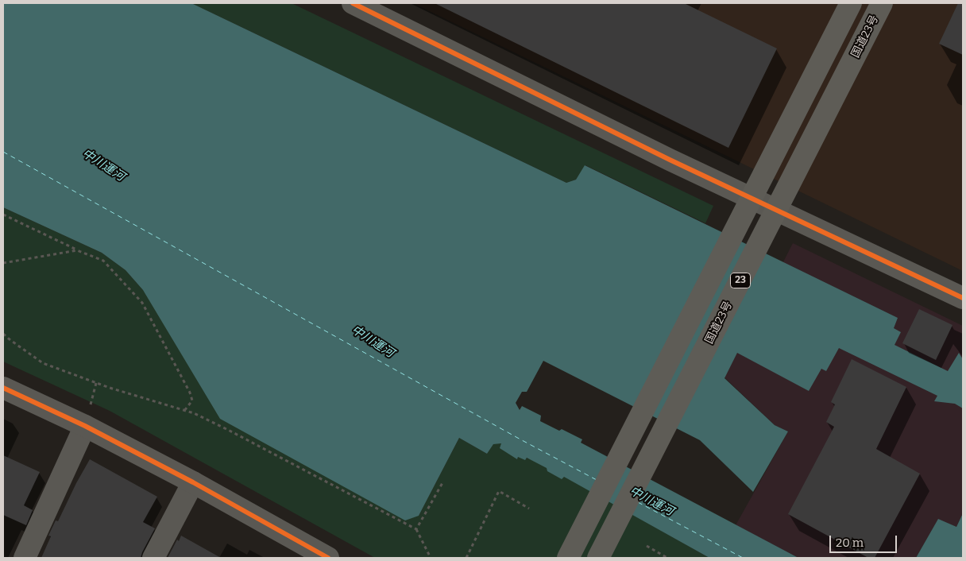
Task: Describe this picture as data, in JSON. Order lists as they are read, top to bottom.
{
  "streets": {
    "highway": ["国道23号", "23"]
  },
  "water": ["中川運河"],
  "scale_bar": "20 m"
}
